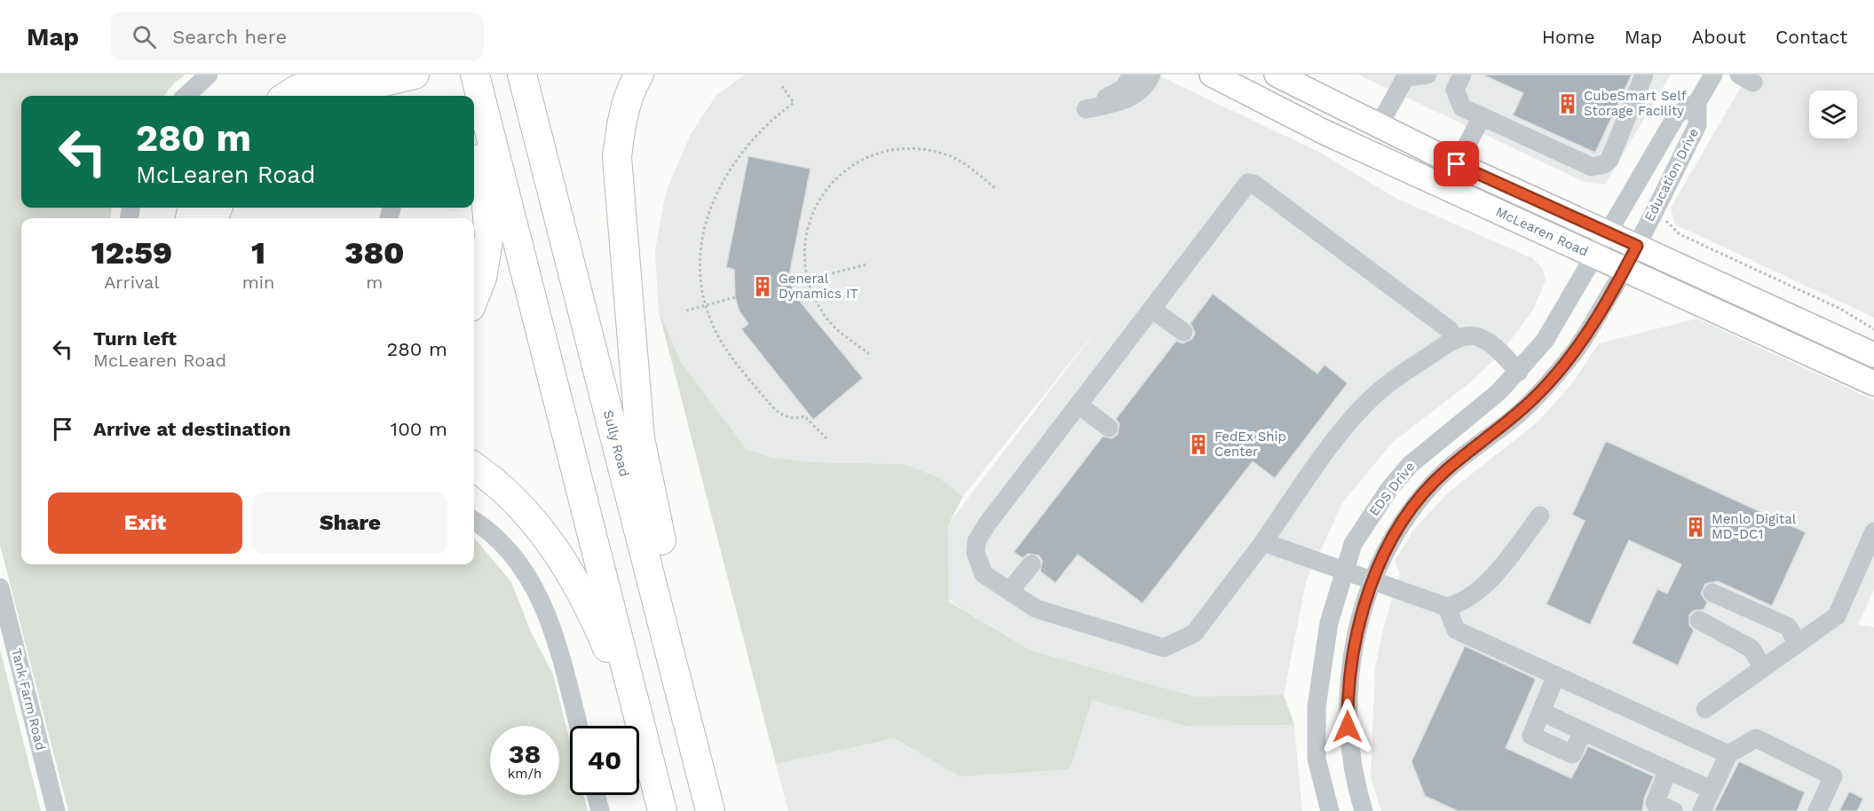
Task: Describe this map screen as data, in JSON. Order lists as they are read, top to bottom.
{
  "streets": {
    "highway": ["Sully Road"],
    "main road": ["McLearen Road"],
    "street": ["Education Drive", "EDS Drive", "Tank Farm Road"]
  },
  "crossings": [
    ["Education Drive", "McLearen Road"],
    ["Education Drive", "EDS Drive"],
    ["McLearen Road", "EDS Drive"]
  ],
  "places": {
    "building": [
      "CubeSmart Self Storage Facility",
      "General Dynamics IT",
      "FedEx Ship Center",
      "Menlo Digital MD-DC1"
    ]
  },
  "page": {
    "header": "Map",
    "search": "Search here",
    "nav": [
      "Home",
      "Map",
      "About",
      "Contact"
    ],
    "turn": ["280 m", "McLearen Road"],
    "eta": [
      "12:59",
      "Arrival",
      "1",
      "min",
      "380",
      "m"
    ],
    "list": [
      {
        "name": "Turn left",
        "note": "McLearen Road",
        "value": "280 m"
      },
      {
        "name": "Arrive at destination",
        "value": "100 m"
      }
    ],
    "buttons": ["Exit", "Share"],
    "speed": "38 km/h",
    "limit": "40"
  }
}
